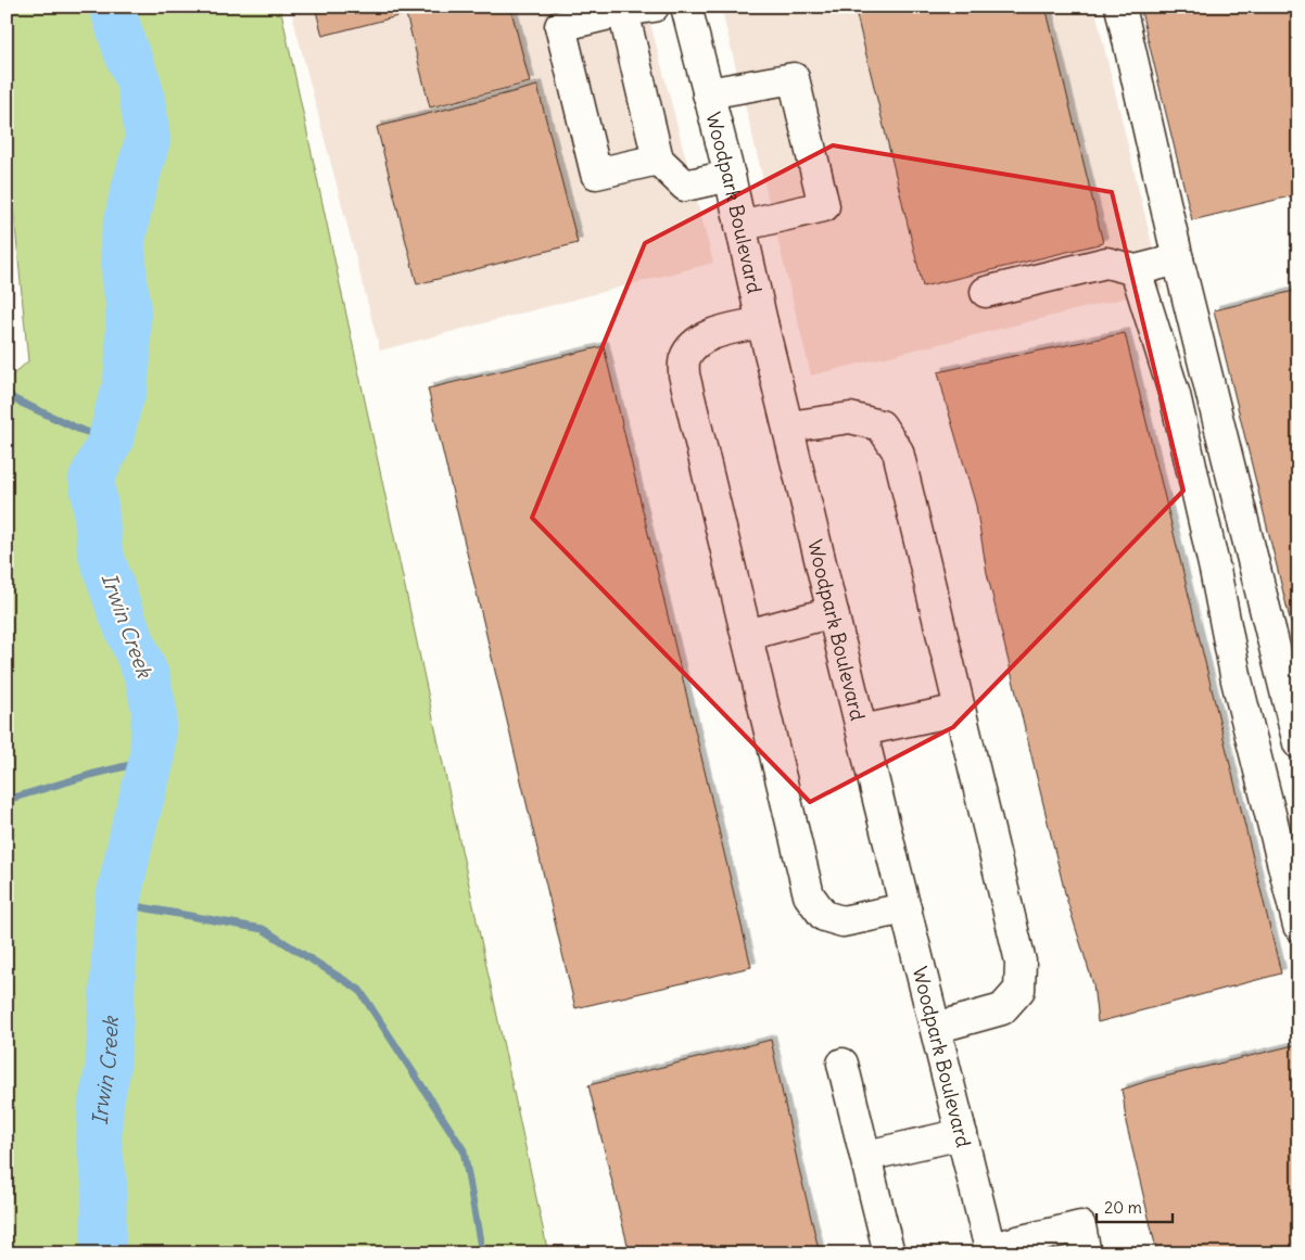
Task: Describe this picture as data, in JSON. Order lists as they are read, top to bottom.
{
  "streets": {
    "street": ["Woodpark Boulevard"]
  },
  "water": ["Irwin Creek"],
  "scale_bar": "20 m"
}
